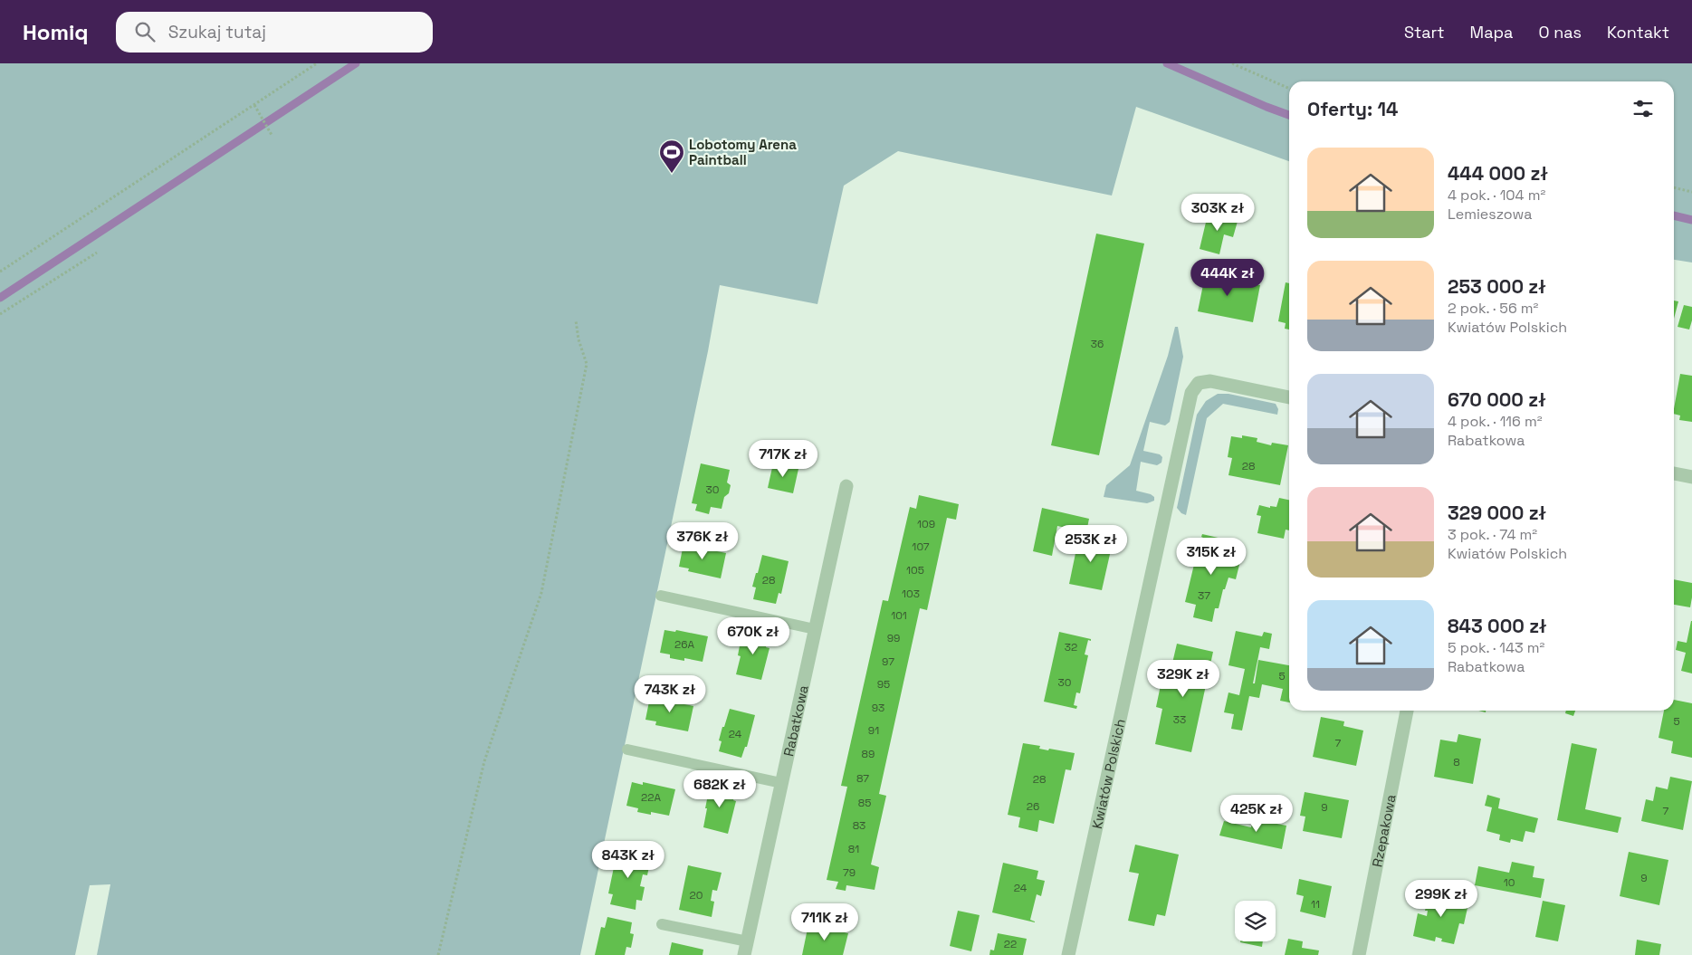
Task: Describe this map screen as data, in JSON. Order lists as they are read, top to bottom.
{
  "streets": {
    "street": ["Rabatkowa", "Kwiatów Polskich", "Rzepakowa"]
  },
  "places": {
    "sports": ["Lobotomy Arena Paintball"]
  },
  "house_numbers": [
    "36",
    "28",
    "30",
    "109",
    "107",
    "105",
    "28",
    "103",
    "37",
    "101",
    "99",
    "26A",
    "32",
    "97",
    "5",
    "30",
    "95",
    "93",
    "33",
    "5",
    "91",
    "24",
    "7",
    "89",
    "8",
    "87",
    "28",
    "22A",
    "85",
    "26",
    "9",
    "7",
    "83",
    "81",
    "79",
    "9",
    "10",
    "24",
    "20",
    "11",
    "22"
  ],
  "page": {
    "header": "Homiq",
    "search": "Szukaj tutaj",
    "nav": [
      "Start",
      "Mapa",
      "O nas",
      "Kontakt"
    ],
    "heading": "Oferty: 14",
    "list": [
      {
        "name": "444 000 zł",
        "note": "4 pok. · 104 m² · Lemieszowa"
      },
      {
        "name": "253 000 zł",
        "note": "2 pok. · 56 m² · Kwiatów Polskich"
      },
      {
        "name": "670 000 zł",
        "note": "4 pok. · 116 m² · Rabatkowa"
      },
      {
        "name": "329 000 zł",
        "note": "3 pok. · 74 m² · Kwiatów Polskich"
      },
      {
        "name": "843 000 zł",
        "note": "5 pok. · 143 m² · Rabatkowa"
      }
    ],
    "price": [
      "303K zł",
      "444K zł",
      "717K zł",
      "376K zł",
      "253K zł",
      "315K zł",
      "670K zł",
      "329K zł",
      "743K zł",
      "682K zł",
      "425K zł",
      "843K zł",
      "299K zł",
      "711K zł"
    ]
  }
}
